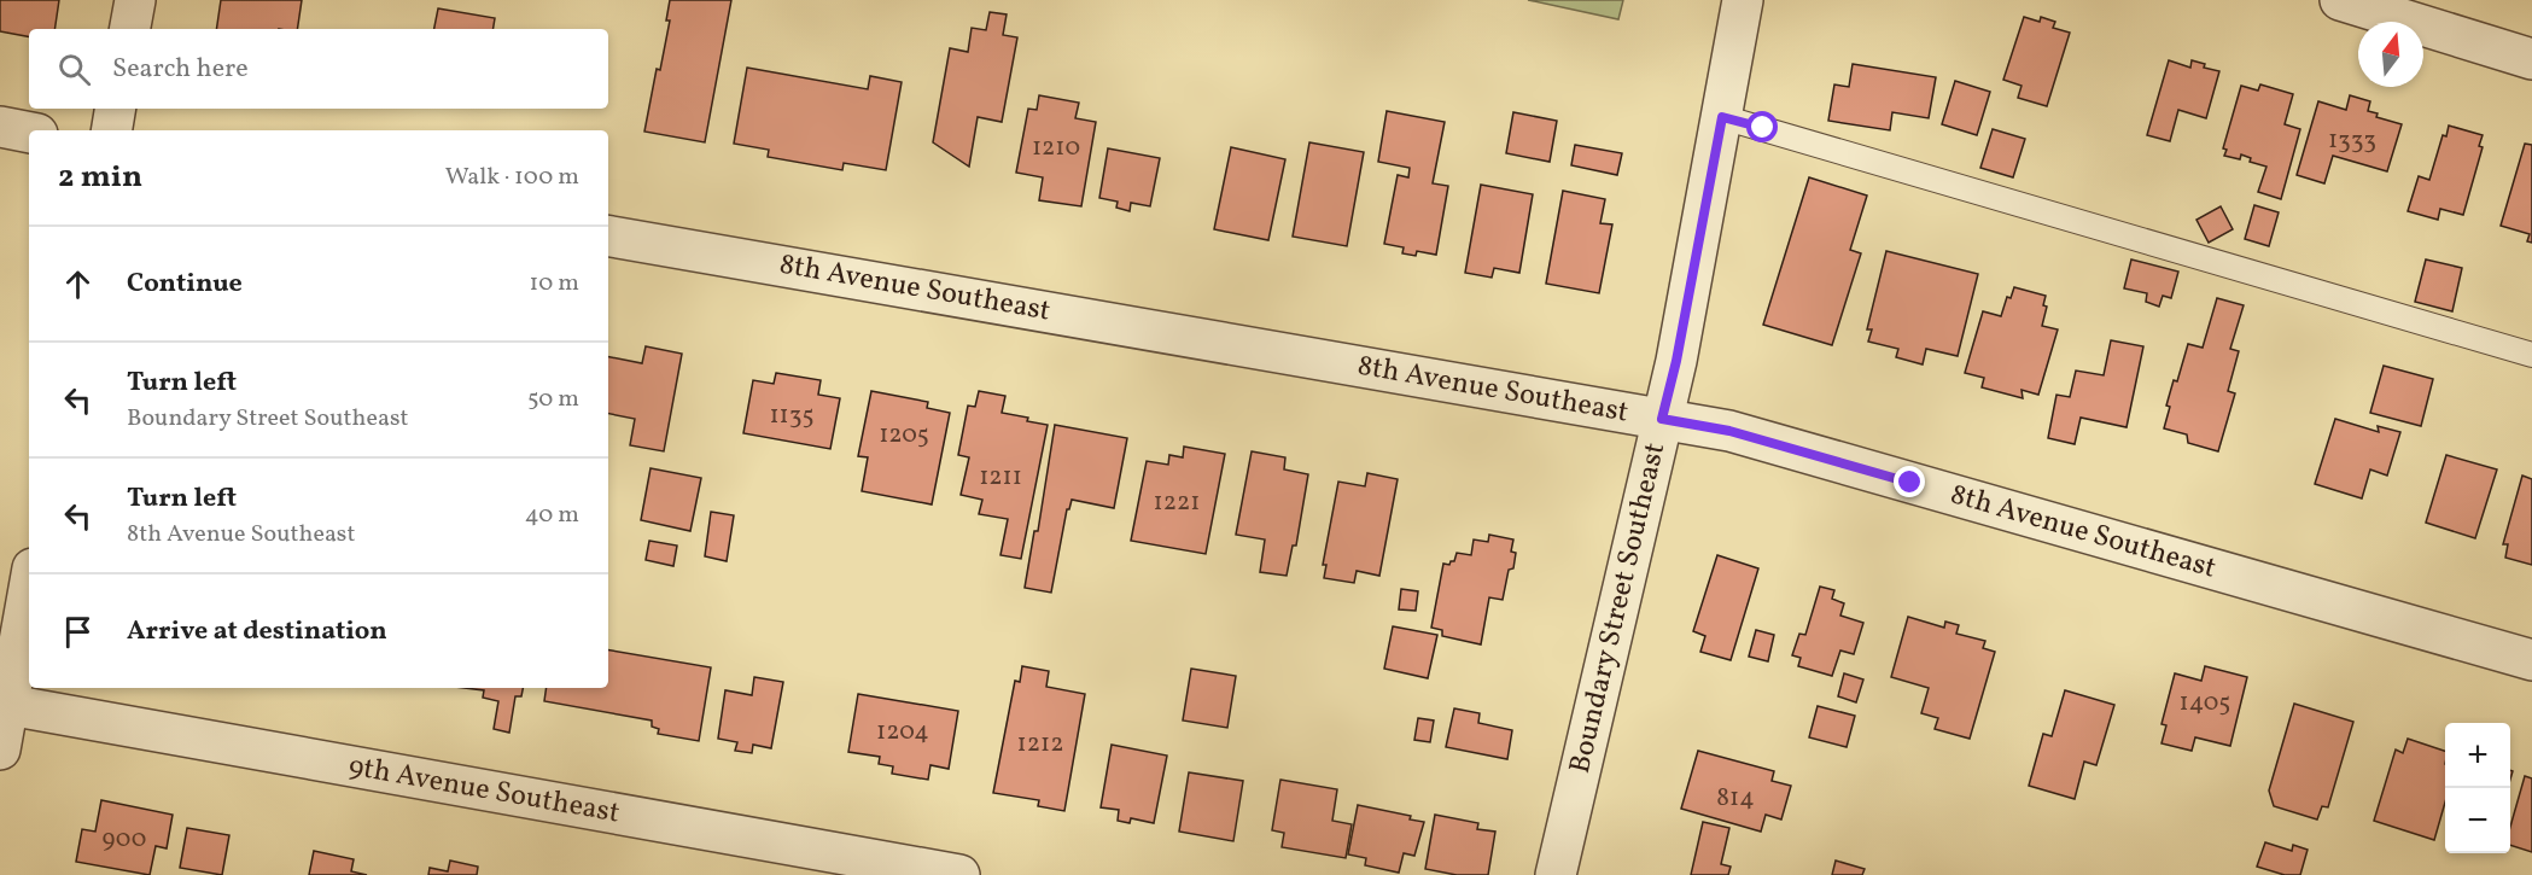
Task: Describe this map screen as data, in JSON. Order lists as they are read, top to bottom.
{
  "streets": {
    "street": ["8th Avenue Southeast", "Boundary Street Southeast", "9th Avenue Southeast"]
  },
  "crossings": [
    ["8th Avenue Southeast", "Boundary Street Southeast"]
  ],
  "house_numbers": [
    "1333",
    "1210",
    "1135",
    "1205",
    "1211",
    "1221",
    "1405",
    "1204",
    "1212",
    "814",
    "900"
  ],
  "north": "top",
  "page": {
    "search": "Search here",
    "heading": ["2 min", "Walk · 100 m"],
    "list": [
      ["Continue", "10 m"],
      ["Turn left", "Boundary Street Southeast", "50 m"],
      ["Turn left", "8th Avenue Southeast", "40 m"],
      "Arrive at destination"
    ],
    "map_buttons": ["+", "−"]
  }
}
